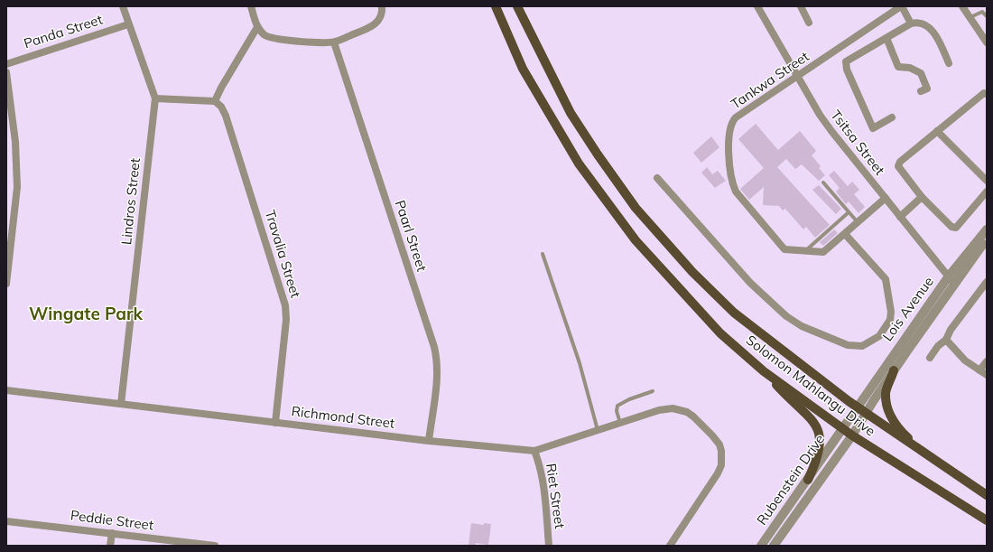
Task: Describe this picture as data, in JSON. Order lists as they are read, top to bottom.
{
  "streets": {
    "main road": ["Solomon Mahlangu Drive"],
    "street": [
      "Panda Street",
      "Tankwa Street",
      "Tsitsa Street",
      "Lindros Street",
      "Paarl Street",
      "Travalia Street",
      "Lois Avenue",
      "Richmond Street",
      "Rubenstein Drive",
      "Riet Street",
      "Peddie Street"
    ]
  },
  "crossings": [
    ["Panda Street", "Lindros Street"],
    ["Tankwa Street", "Tsitsa Street"],
    ["Tsitsa Street", "Lois Avenue"],
    ["Lindros Street", "Richmond Street"],
    ["Paarl Street", "Richmond Street"],
    ["Travalia Street", "Richmond Street"],
    ["Lois Avenue", "Solomon Mahlangu Drive"],
    ["Lois Avenue", "Rubenstein Drive"],
    ["Solomon Mahlangu Drive", "Rubenstein Drive"],
    ["Richmond Street", "Riet Street"]
  ],
  "districts": ["Wingate Park"]
}
